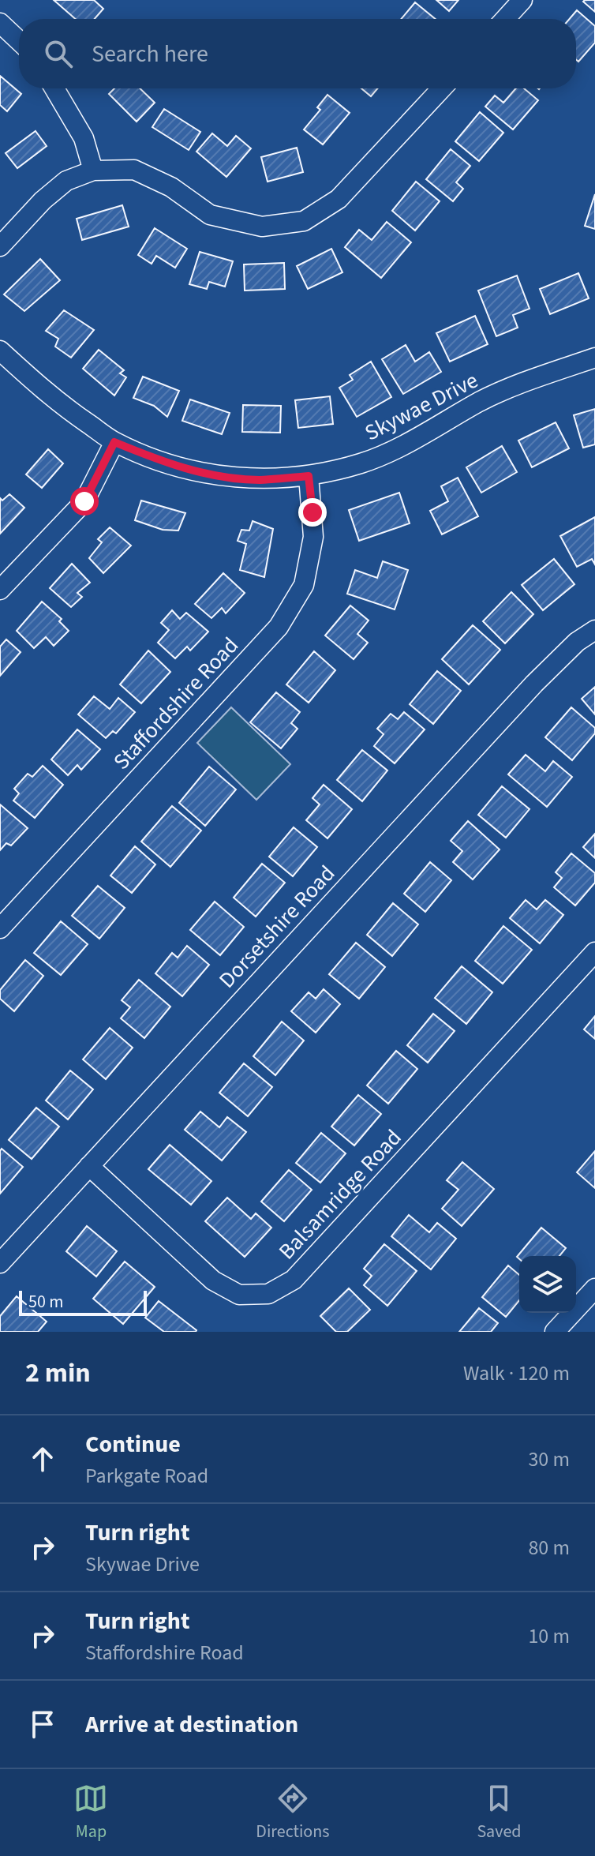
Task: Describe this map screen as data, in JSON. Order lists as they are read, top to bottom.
{
  "streets": {
    "street": [
      "Skywae Drive",
      "Staffordshire Road",
      "Dorsetshire Road",
      "Balsamridge Road"
    ]
  },
  "crossings": [
    ["Skywae Drive", "Staffordshire Road"],
    ["Dorsetshire Road", "Balsamridge Road"]
  ],
  "scale_bar": "50 m",
  "page": {
    "search": "Search here",
    "scale": "50 m",
    "heading": ["2 min", "Walk · 120 m"],
    "list": [
      ["Continue", "Parkgate Road", "30 m"],
      ["Turn right", "Skywae Drive", "80 m"],
      ["Turn right", "Staffordshire Road", "10 m"],
      "Arrive at destination"
    ],
    "nav": ["Map", "Directions", "Saved"]
  }
}
